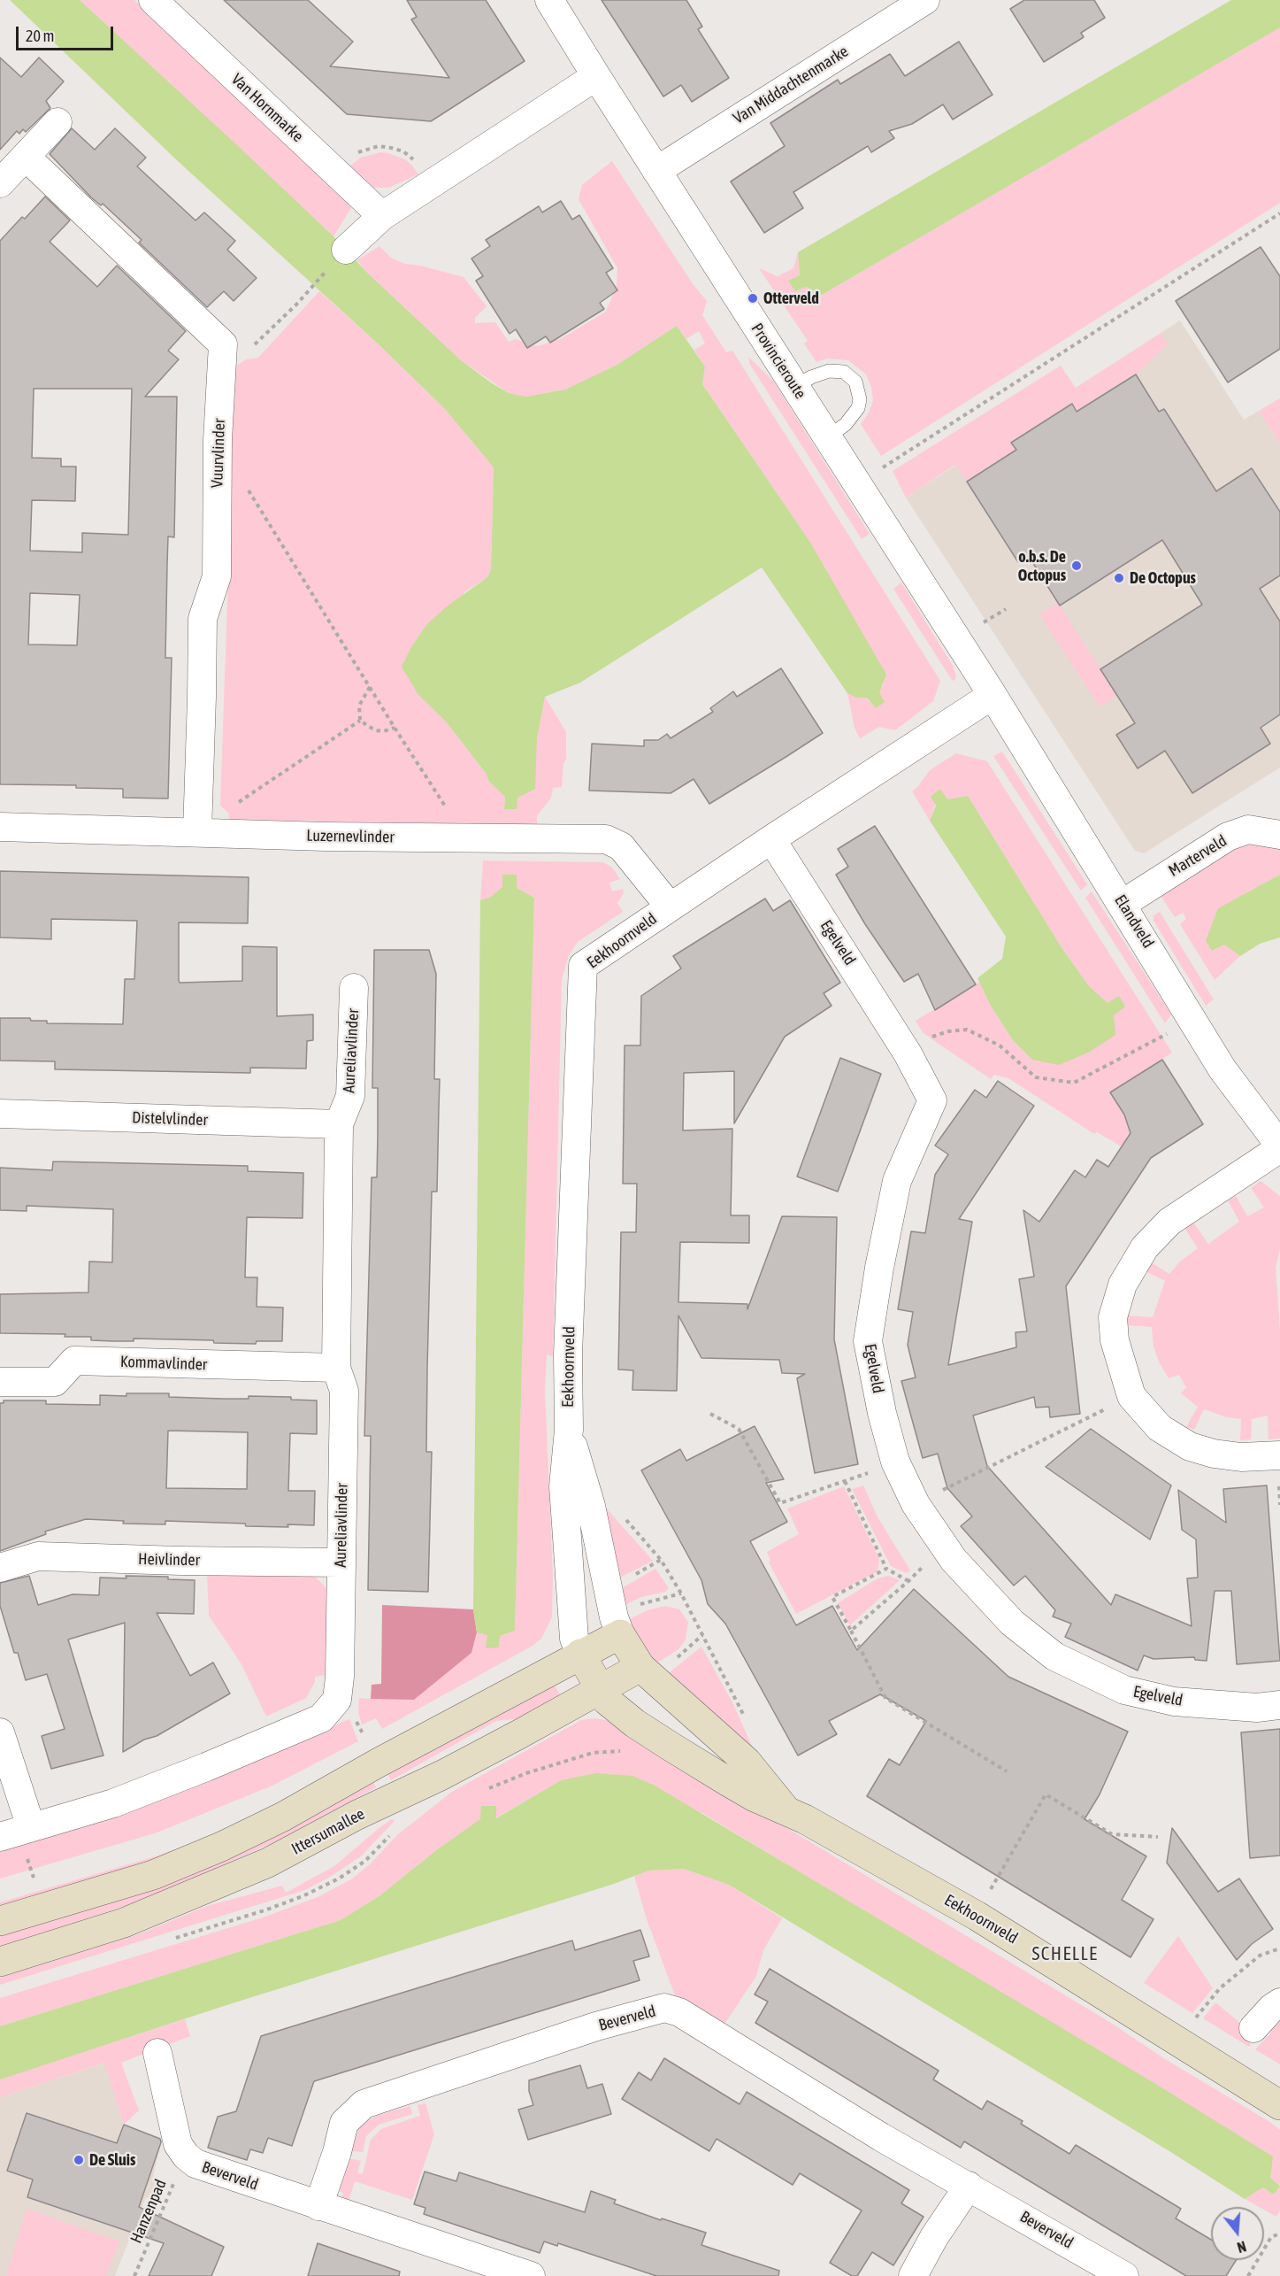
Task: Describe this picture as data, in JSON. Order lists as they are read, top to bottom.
{
  "streets": {
    "street": [
      "Van Middachtenmarke",
      "Van Hornmarke",
      "Provincieroute",
      "Vuurvlinder",
      "Luzernevlinder",
      "Marterveld",
      "Elandveld",
      "Eekhoornveld",
      "Egelveld",
      "Aureliavlinder",
      "Distelvlinder",
      "Kommavlinder",
      "Heivlinder",
      "Ittersumallee",
      "Beverveld"
    ],
    "path": ["Hanzenpad"]
  },
  "crossings": [
    ["Van Middachtenmarke", "Provincieroute"],
    ["Provincieroute", "Elandveld"],
    ["Provincieroute", "Eekhoornveld"],
    ["Vuurvlinder", "Luzernevlinder"],
    ["Luzernevlinder", "Eekhoornveld"],
    ["Marterveld", "Elandveld"],
    ["Elandveld", "Eekhoornveld"],
    ["Eekhoornveld", "Egelveld"],
    ["Eekhoornveld", "Ittersumallee"],
    ["Aureliavlinder", "Distelvlinder"],
    ["Aureliavlinder", "Kommavlinder"],
    ["Aureliavlinder", "Heivlinder"],
    ["Beverveld", "Hanzenpad"]
  ],
  "districts": ["SCHELLE"],
  "places": [
    "Otterveld",
    "o.b.s. De Octopus",
    "De Octopus",
    "De Sluis"
  ],
  "scale_bar": "20 m",
  "north": "bottom"
}
